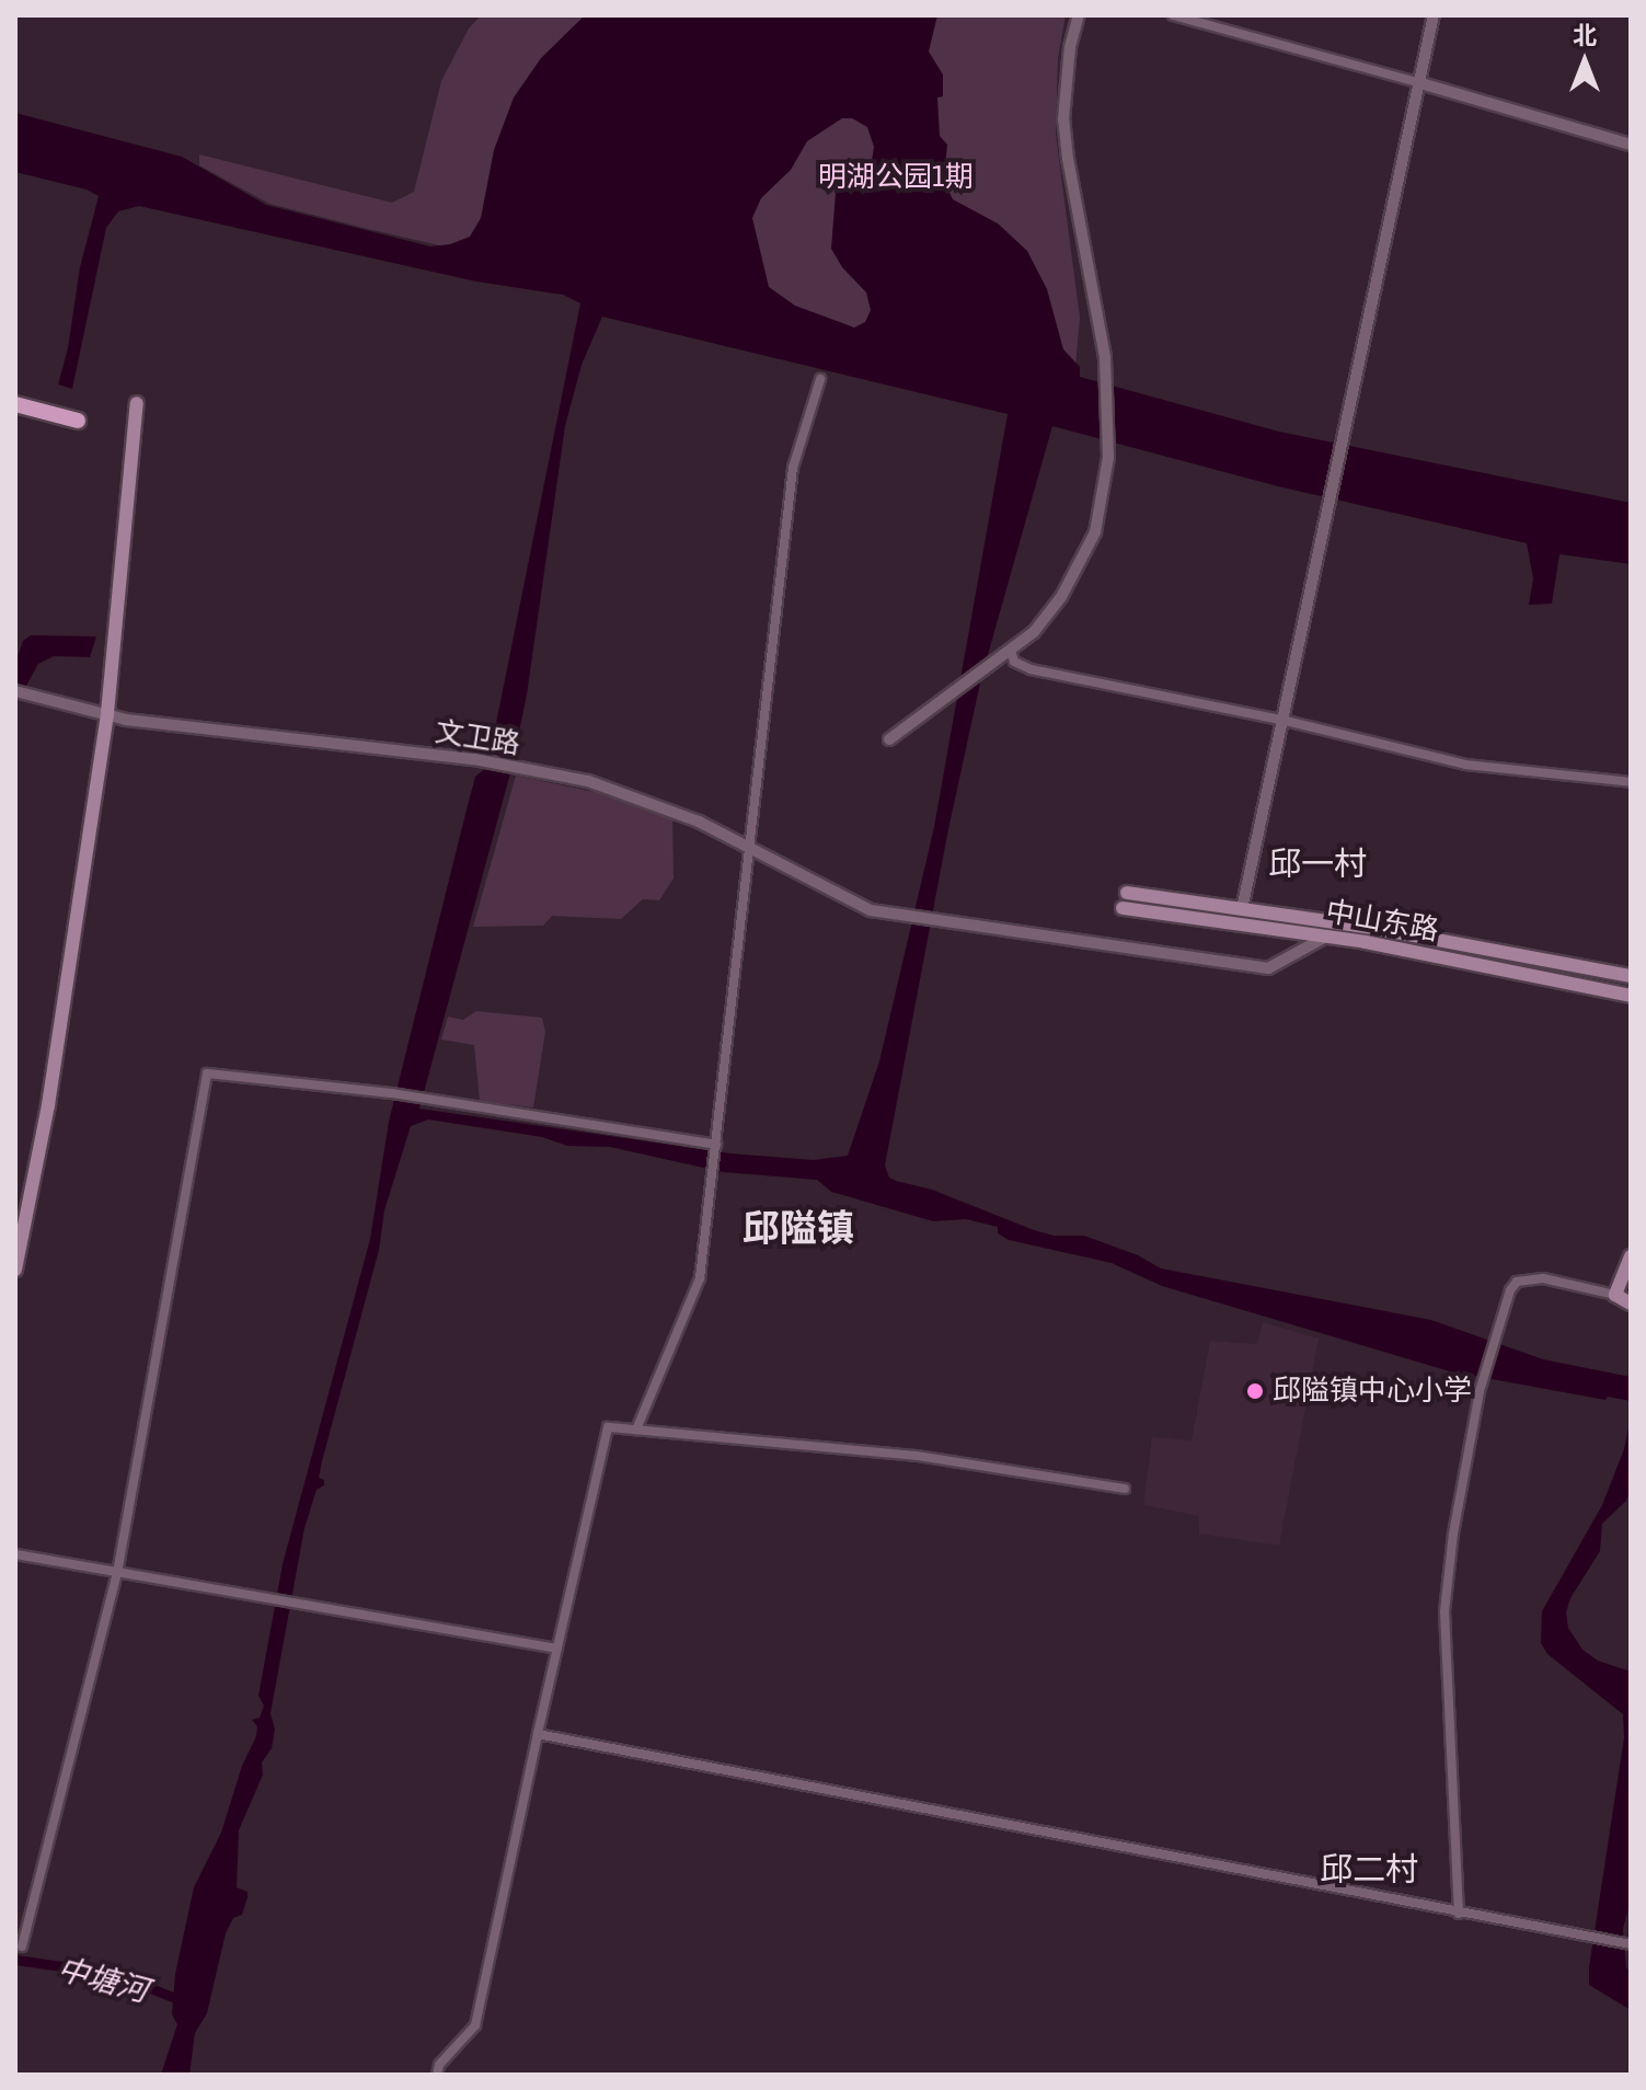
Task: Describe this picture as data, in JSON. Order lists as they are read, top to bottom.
{
  "streets": {
    "main road": ["中山东路"],
    "street": ["文卫路"]
  },
  "crossings": [
    ["文卫路", "中山东路"]
  ],
  "districts": ["邱一村", "邱隘镇", "邱二村"],
  "water": ["中塘河"],
  "parks": ["明湖公园1期"],
  "places": ["邱隘镇中心小学"],
  "north": "top"
}
